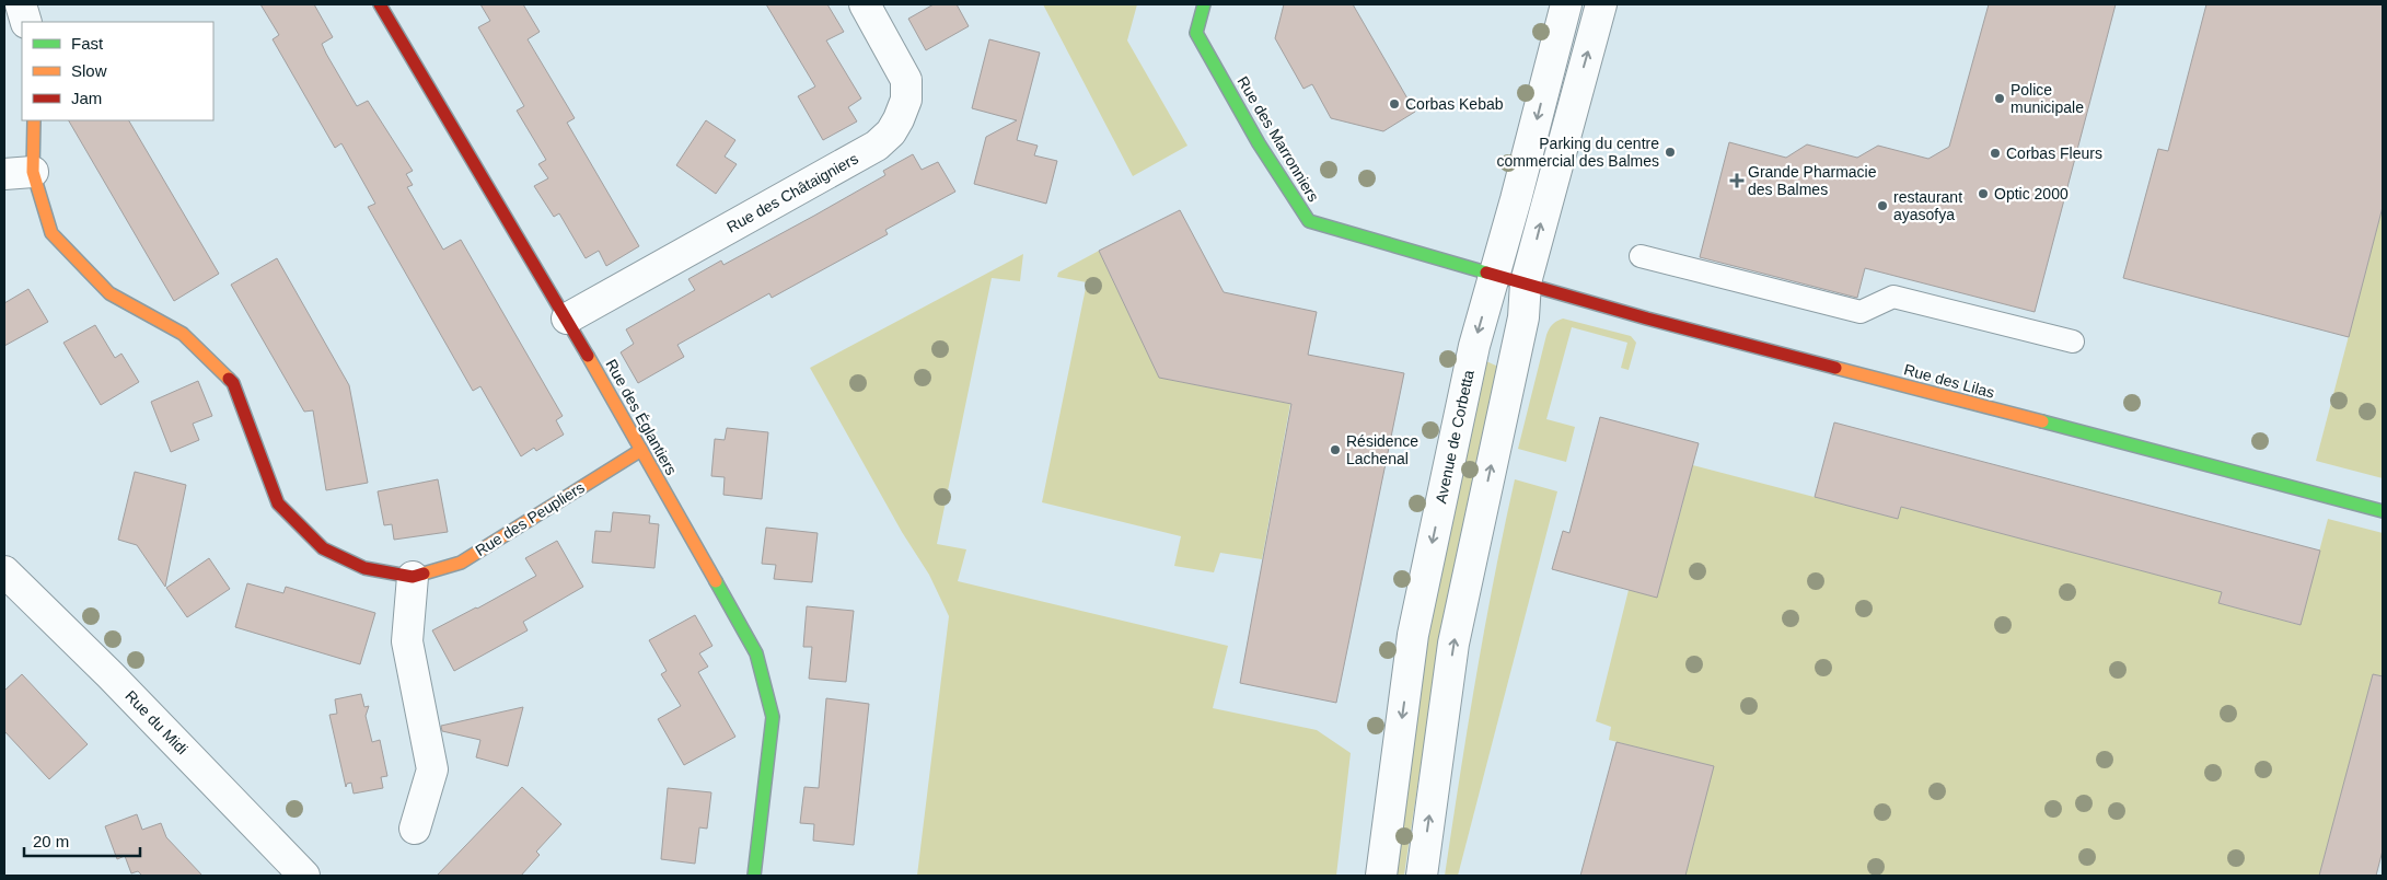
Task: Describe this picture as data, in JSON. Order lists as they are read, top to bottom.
{
  "streets": {
    "street": [
      "Rue des Marronniers",
      "Rue des Châtaigniers",
      "Rue des Lilas",
      "Rue des Églantiers",
      "Avenue de Corbetta",
      "Rue des Peupliers",
      "Rue du Midi"
    ]
  },
  "crossings": [
    ["Rue des Marronniers", "Rue des Lilas"],
    ["Rue des Marronniers", "Avenue de Corbetta"],
    ["Rue des Châtaigniers", "Rue des Églantiers"],
    ["Rue des Lilas", "Avenue de Corbetta"],
    ["Rue des Églantiers", "Rue des Peupliers"]
  ],
  "places": {
    "other": [
      "Police municipale",
      "Corbas Kebab",
      "Parking du centre commercial des Balmes",
      "Corbas Fleurs",
      "Optic 2000",
      "restaurant ayasofya",
      "Résidence Lachenal"
    ],
    "health": ["Grande Pharmacie des Balmes"]
  },
  "legend": ["Fast", "Slow", "Jam"],
  "scale_bar": "20 m"
}
